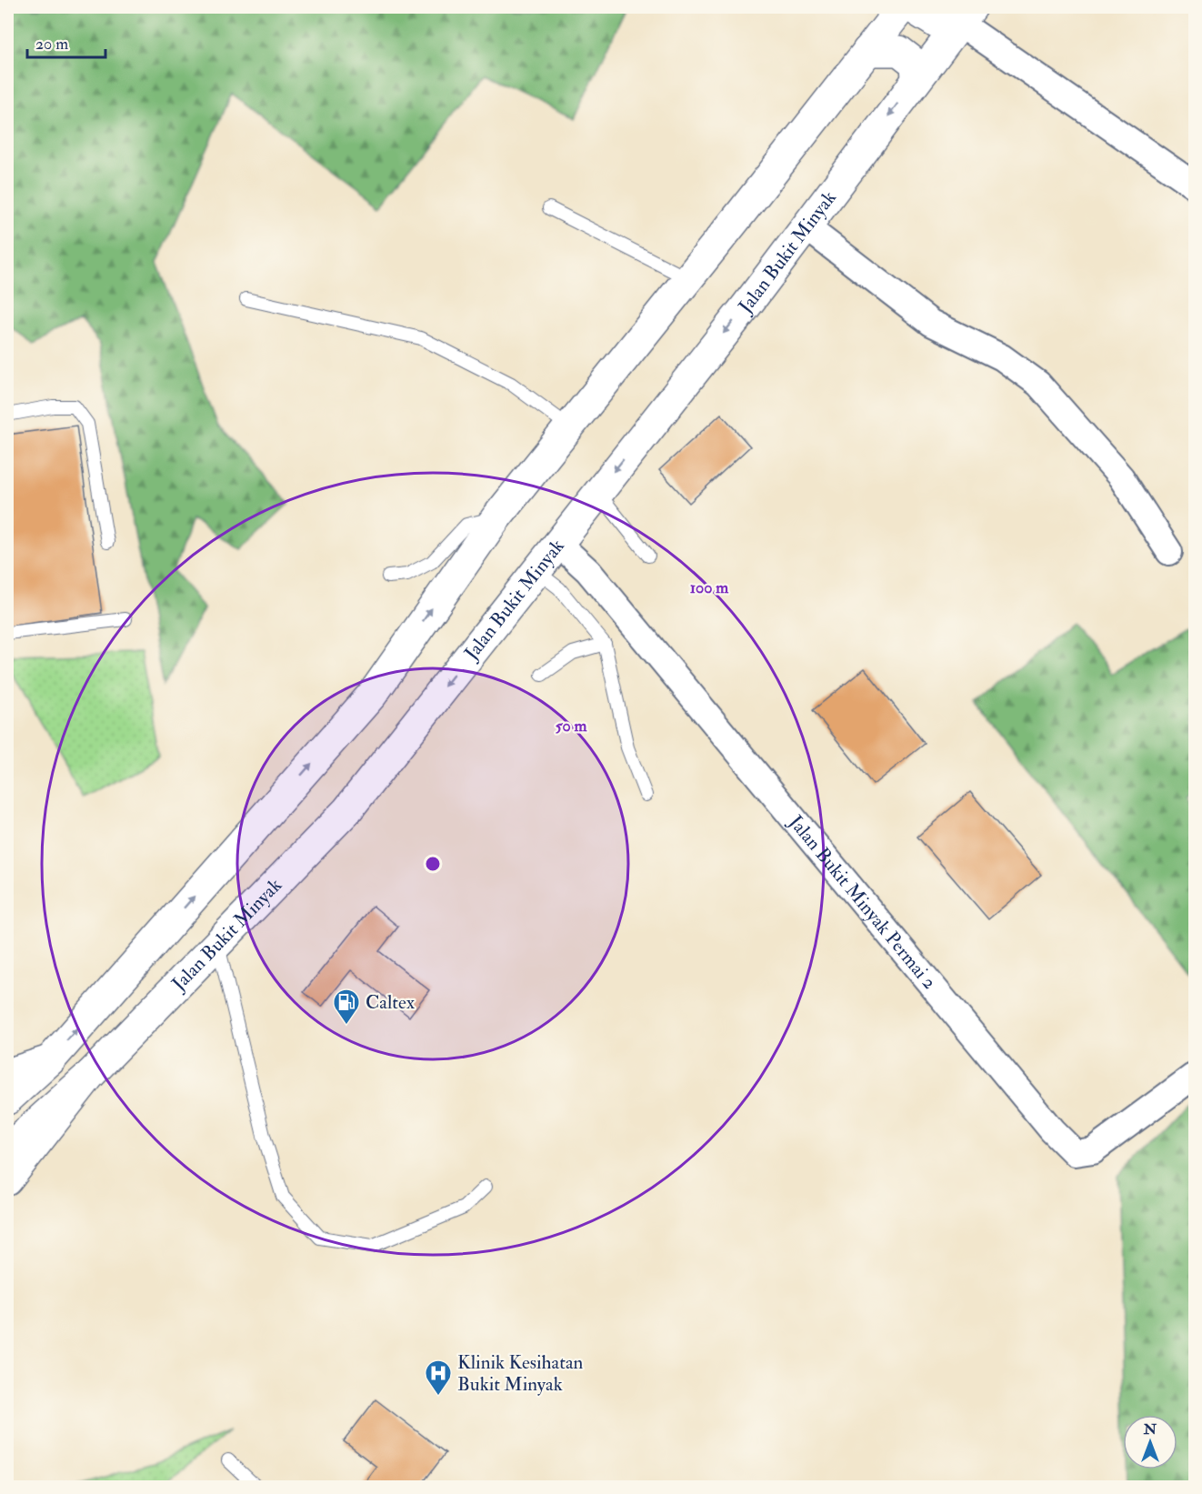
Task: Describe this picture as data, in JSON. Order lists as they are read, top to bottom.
{
  "streets": {
    "main road": ["Jalan Bukit Minyak"],
    "street": ["Jalan Bukit Minyak Permai 2"]
  },
  "crossings": [
    ["Jalan Bukit Minyak", "Jalan Bukit Minyak Permai 2"]
  ],
  "places": {
    "fuel station": ["Caltex"],
    "hospital": ["Klinik Kesihatan Bukit Minyak"]
  },
  "scale_bar": "20 m",
  "north": "top",
  "rings": ["100 m", "50 m"]
}
